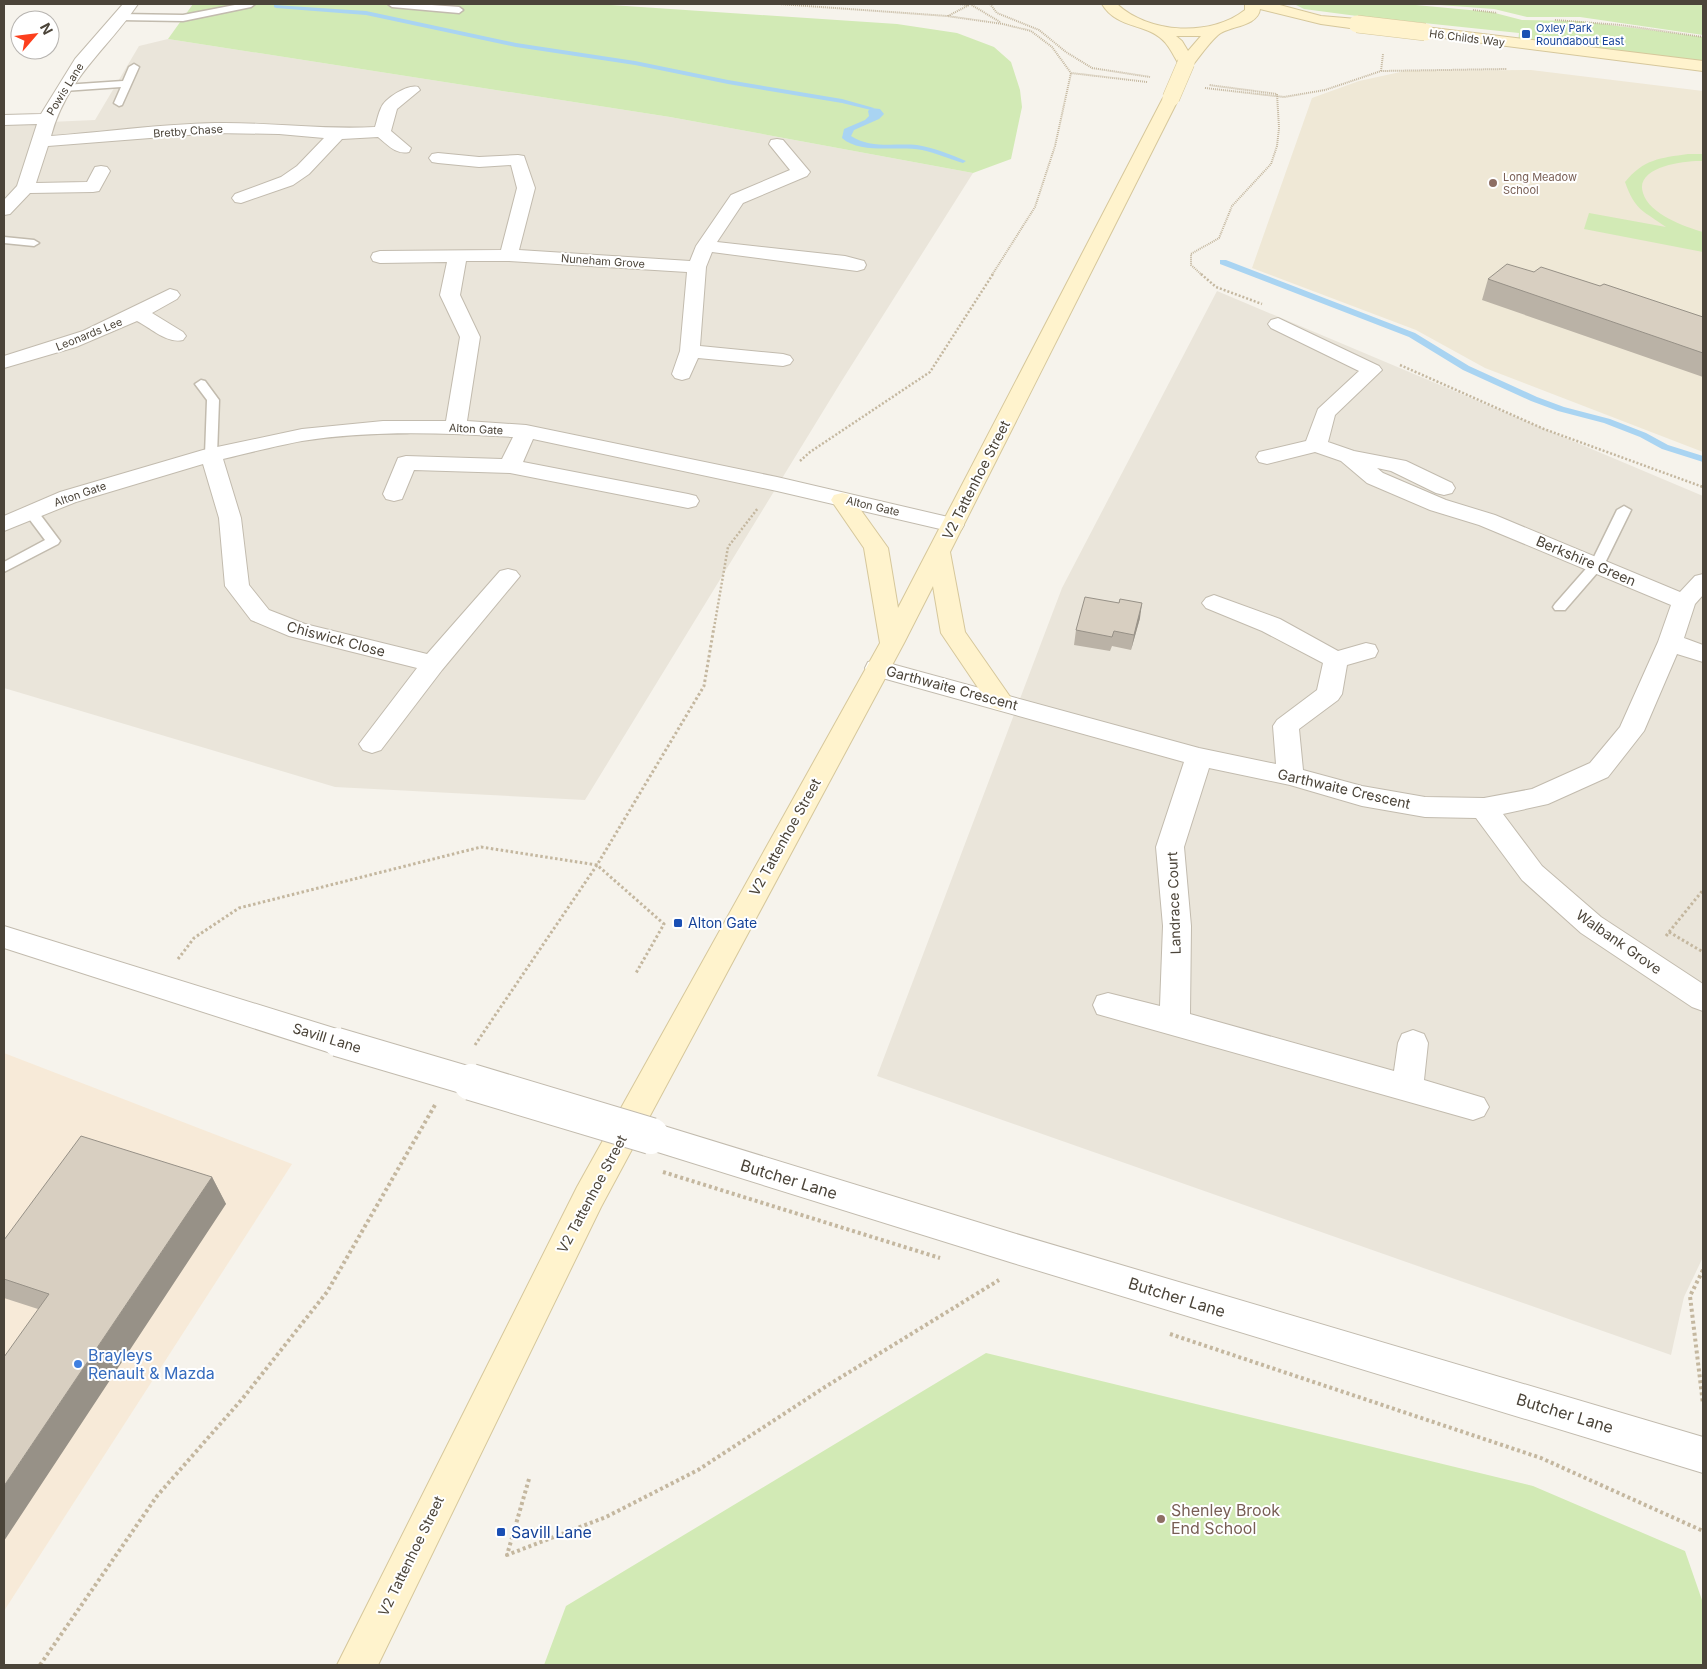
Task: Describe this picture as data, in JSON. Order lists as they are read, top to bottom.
{
  "streets": {
    "street": [
      "H6 Childs Way",
      "Powis Lane",
      "Bretby Chase",
      "Nuneham Grove",
      "Leonards Lee",
      "Alton Gate",
      "V2 Tattenhoe Street",
      "Berkshire Green",
      "Chiswick Close",
      "Garthwaite Crescent",
      "Landrace Court",
      "Walbank Grove",
      "Savill Lane",
      "Butcher Lane"
    ]
  },
  "crossings": [
    ["Powis Lane", "Bretby Chase"],
    ["Alton Gate", "V2 Tattenhoe Street"],
    ["Alton Gate", "Chiswick Close"],
    ["V2 Tattenhoe Street", "Garthwaite Crescent"],
    ["Berkshire Green", "Garthwaite Crescent"],
    ["Garthwaite Crescent", "Landrace Court"],
    ["Garthwaite Crescent", "Walbank Grove"],
    ["Savill Lane", "Butcher Lane"]
  ],
  "places": {
    "transit": ["Oxley Park Roundabout East", "Alton Gate", "Savill Lane"],
    "other": ["Long Meadow School", "Brayleys Renault & Mazda", "Shenley Brook End School"]
  },
  "north": "top right"
}
